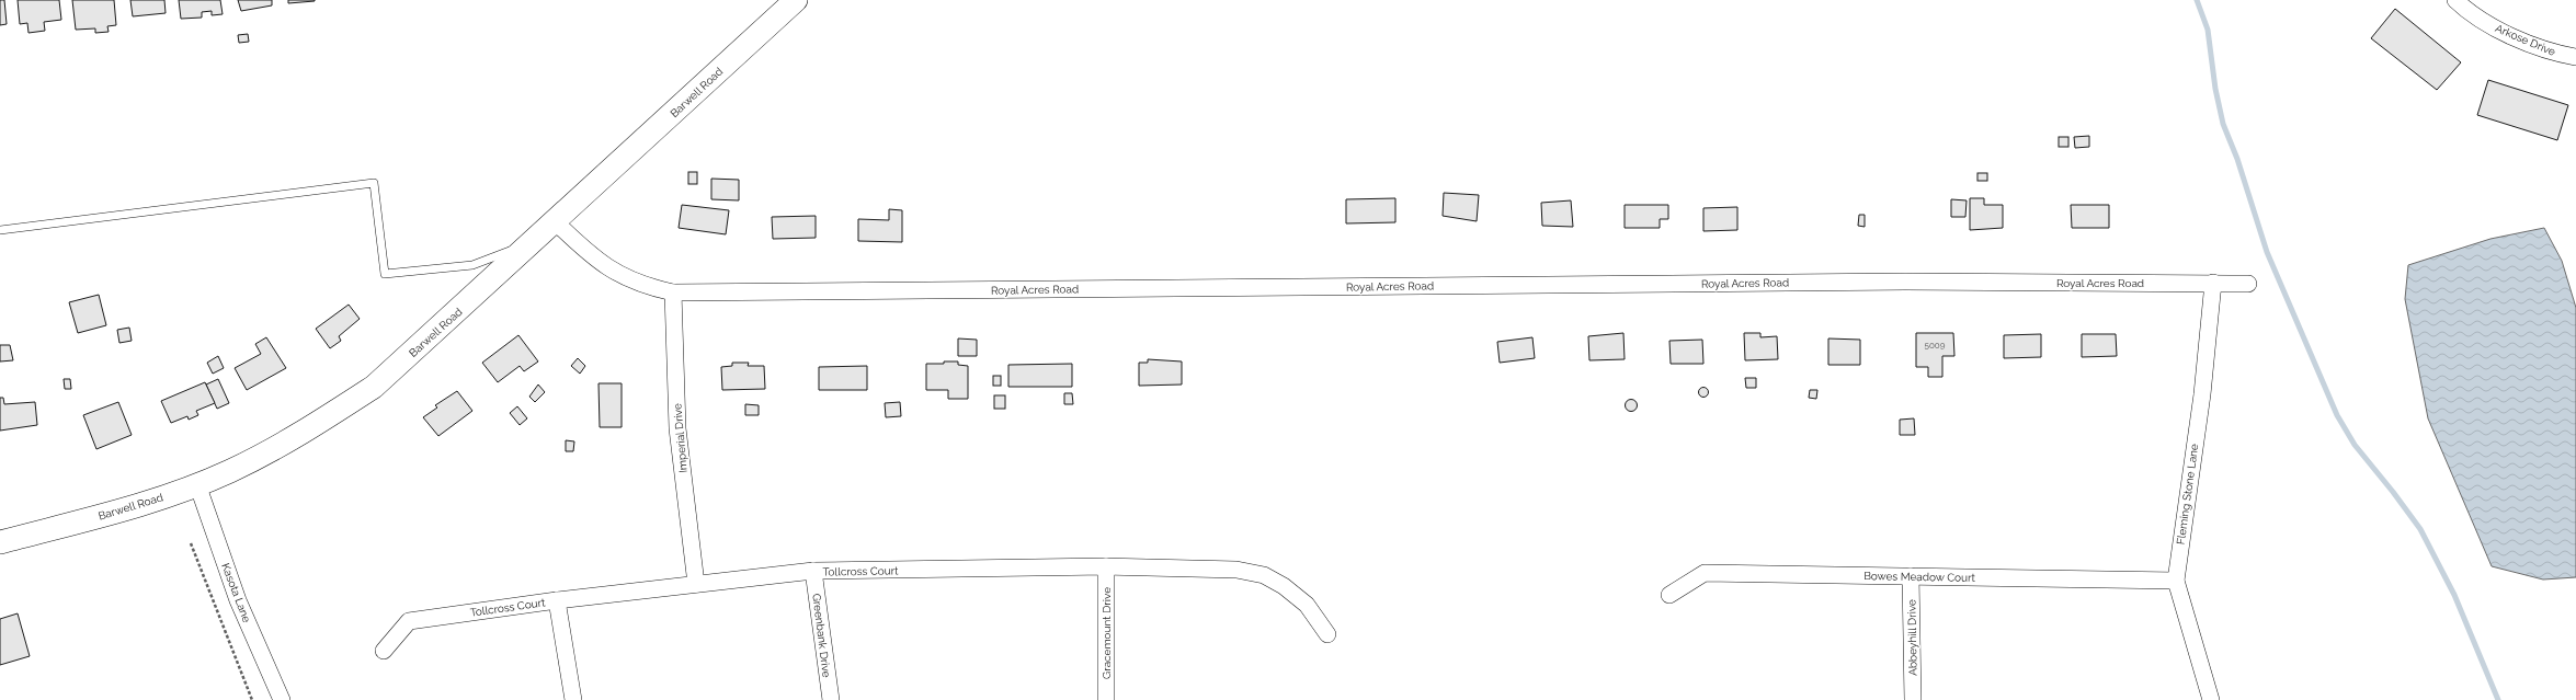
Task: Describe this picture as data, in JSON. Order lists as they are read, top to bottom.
{
  "streets": {
    "street": [
      "Arkose Drive",
      "Barwell Road",
      "Royal Acres Road",
      "Imperial Drive",
      "Fleming Stone Lane",
      "Tollcross Court",
      "Bowes Meadow Court",
      "Kasota Lane",
      "Gracemount Drive",
      "Greenbank Drive",
      "Abbeyhill Drive"
    ]
  },
  "crossings": [
    ["Barwell Road", "Royal Acres Road"],
    ["Barwell Road", "Kasota Lane"],
    ["Royal Acres Road", "Imperial Drive"],
    ["Royal Acres Road", "Fleming Stone Lane"],
    ["Imperial Drive", "Tollcross Court"],
    ["Fleming Stone Lane", "Bowes Meadow Court"],
    ["Tollcross Court", "Gracemount Drive"],
    ["Tollcross Court", "Greenbank Drive"],
    ["Bowes Meadow Court", "Abbeyhill Drive"]
  ],
  "house_numbers": ["5009"]
}
